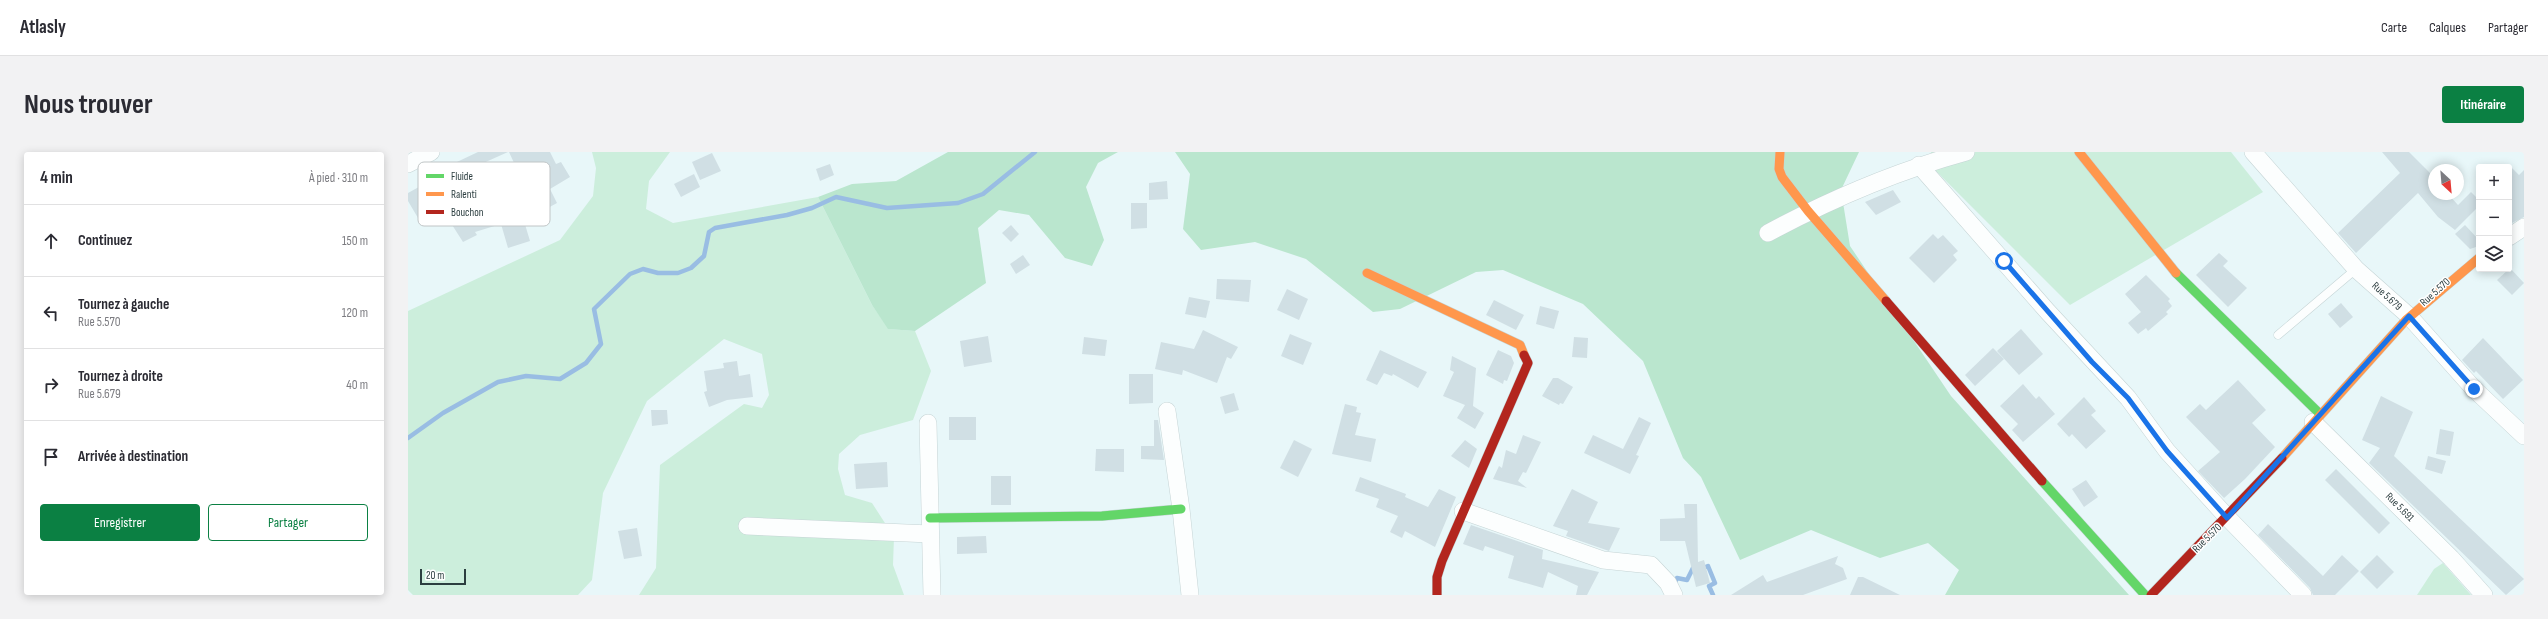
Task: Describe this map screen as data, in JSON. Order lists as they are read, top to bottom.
{
  "streets": {
    "street": ["Rue 5.570", "Rue 5.679", "Rue 5.691"]
  },
  "crossings": [
    ["Rue 5.570", "Rue 5.679"],
    ["Rue 5.570", "Rue 5.691"]
  ],
  "legend": ["Fluide", "Ralenti", "Bouchon"],
  "scale_bar": "20 m",
  "north": "bottom right",
  "page": {
    "header": "Atlasly",
    "nav": ["Carte", "Calques", "Partager"],
    "buttons": [
      "Itinéraire",
      ["Enregistrer", "Partager"]
    ],
    "title": "Nous trouver",
    "heading": ["4 min", "À pied · 310 m"],
    "map_buttons": ["+", "−"],
    "list": [
      ["Continuez", "150 m"],
      ["Tournez à gauche", "Rue 5.570", "120 m"],
      ["Tournez à droite", "Rue 5.679", "40 m"],
      "Arrivée à destination"
    ],
    "scale": "20 m"
  }
}
